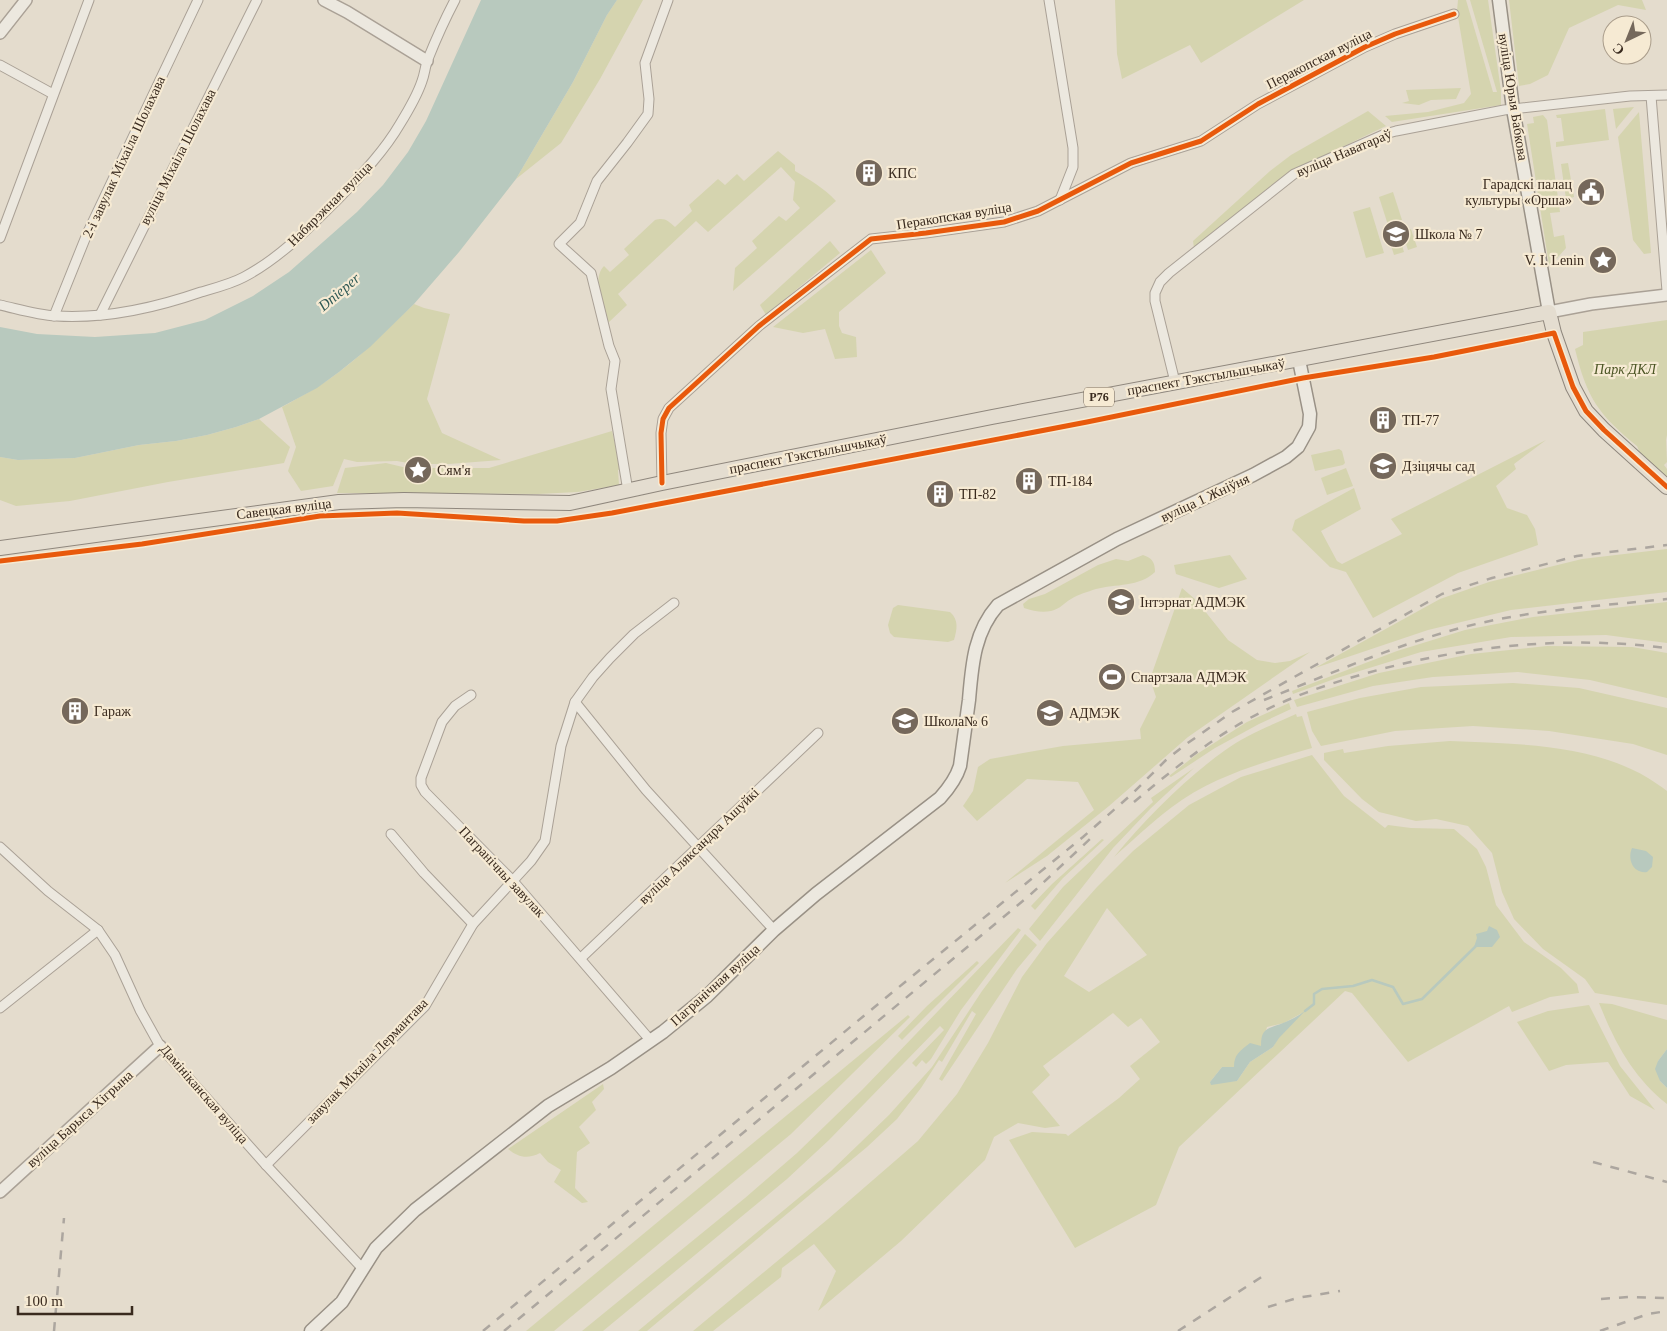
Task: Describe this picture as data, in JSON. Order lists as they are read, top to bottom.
{
  "streets": {
    "main road": [
      "вуліца Юрыя Бабкова",
      "праспект Тэкстыльшчыкаў",
      "Р76",
      "вуліца 1 Жніўня",
      "Савецкая вуліца",
      "Пагранічная вуліца"
    ],
    "street": [
      "Перакопская вуліца",
      "вуліца Наватараў",
      "2-і завулак Міхаіла Шолахава",
      "вуліца Міхаіла Шолахава",
      "Набярэжная вуліца",
      "вуліца Аляксандра Ашуйкі",
      "Пагранічны завулак",
      "завулак Міхаіла Лермантава",
      "Дамініканская вуліца",
      "вуліца Барыса Хігрына"
    ]
  },
  "crossings": [
    ["Перакопская вуліца", "праспект Тэкстыльшчыкаў"],
    ["вуліца Юрыя Бабкова", "вуліца Наватараў"],
    ["вуліца Юрыя Бабкова", "праспект Тэкстыльшчыкаў"],
    ["вуліца Наватараў", "праспект Тэкстыльшчыкаў"],
    ["2-і завулак Міхаіла Шолахава", "Набярэжная вуліца"],
    ["вуліца Міхаіла Шолахава", "Набярэжная вуліца"],
    ["праспект Тэкстыльшчыкаў", "вуліца 1 Жніўня"],
    ["праспект Тэкстыльшчыкаў", "Савецкая вуліца"],
    ["вуліца 1 Жніўня", "Пагранічная вуліца"],
    ["вуліца Аляксандра Ашуйкі", "Пагранічны завулак"],
    ["Пагранічны завулак", "Пагранічная вуліца"],
    ["Пагранічны завулак", "завулак Міхаіла Лермантава"],
    ["Пагранічная вуліца", "Дамініканская вуліца"],
    ["завулак Міхаіла Лермантава", "Дамініканская вуліца"],
    ["Дамініканская вуліца", "вуліца Барыса Хігрына"]
  ],
  "water": ["Dnieper"],
  "parks": ["Парк ДКЛ"],
  "places": {
    "building": [
      "КПС",
      "ТП-77",
      "ТП-184",
      "ТП-82",
      "Гараж"
    ],
    "public building": ["Гарадскі палац культуры «Орша»"],
    "school or university": [
      "Школа № 7",
      "Дзіцячы сад",
      "Інтэрнат АДМЭК",
      "АДМЭК",
      "Школа№ 6"
    ],
    "place": ["V. I. Lenin", "Сям'я"],
    "sports": ["Спартзала АДМЭК"]
  },
  "scale_bar": "100 m",
  "north": "bottom left"
}
